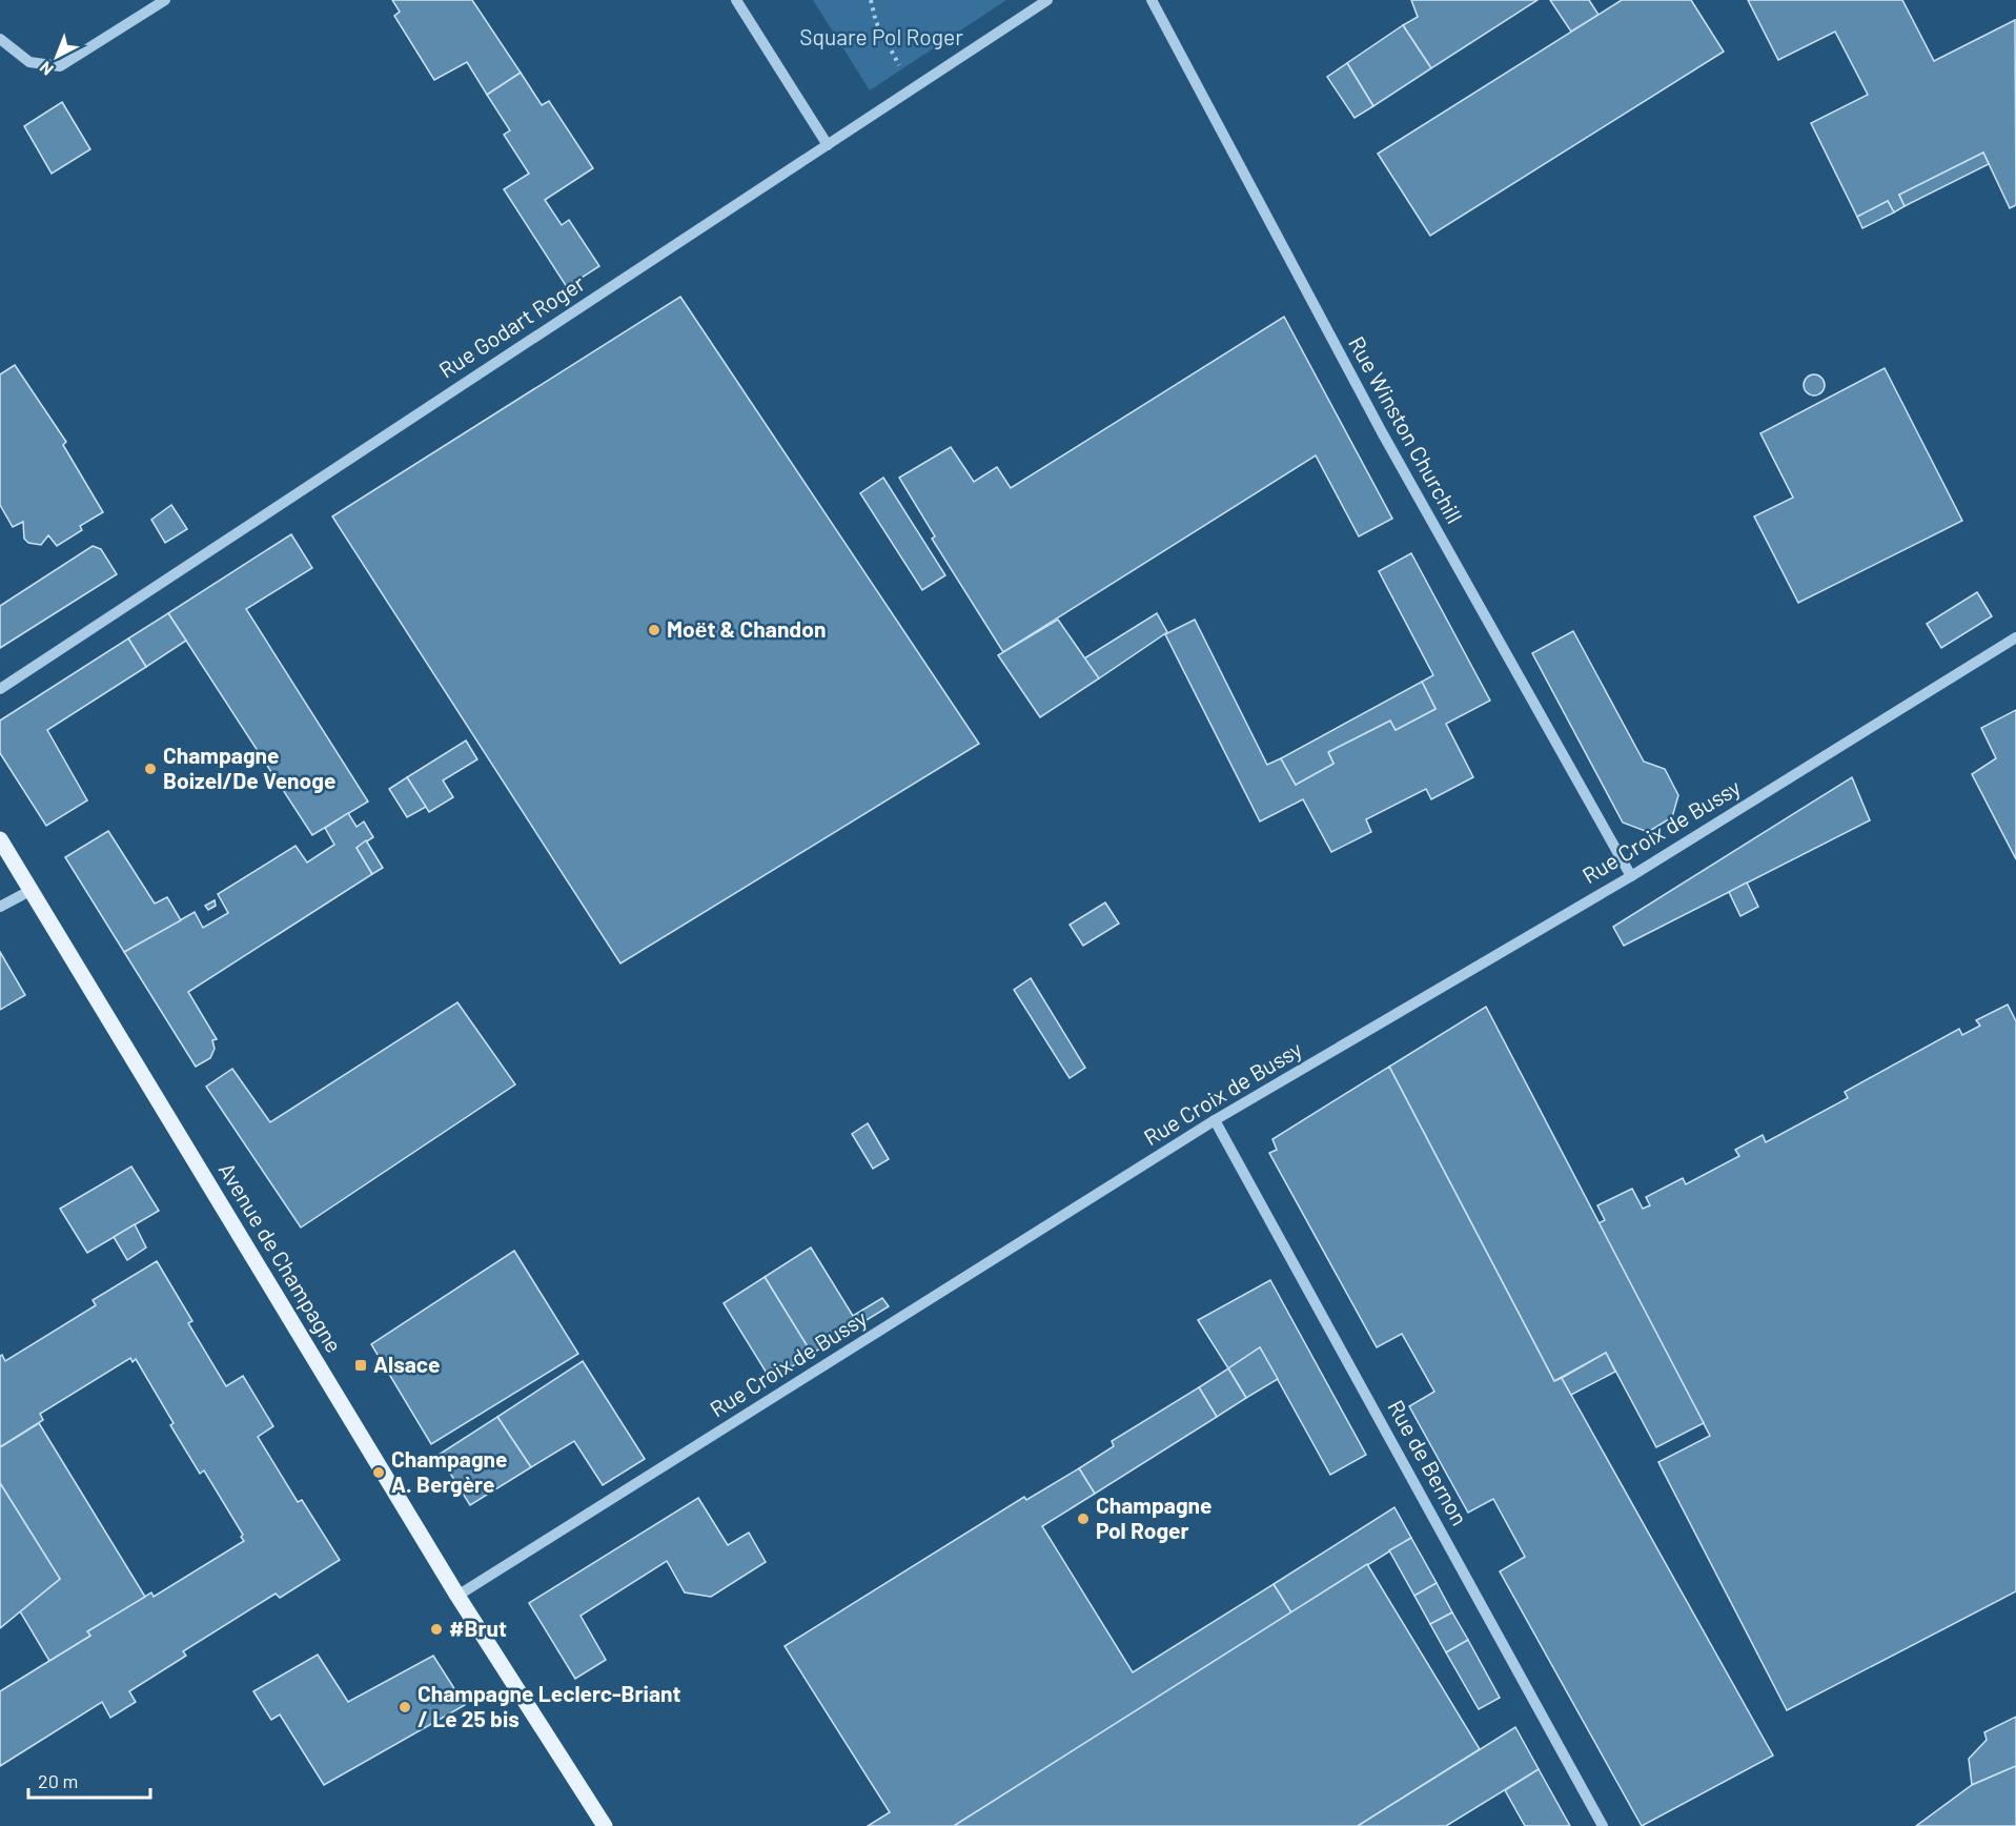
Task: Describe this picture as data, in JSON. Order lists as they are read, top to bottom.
{
  "streets": {
    "main road": ["Avenue de Champagne"],
    "street": [
      "Rue Godart Roger",
      "Rue Winston Churchill",
      "Rue Croix de Bussy",
      "Rue de Bernon"
    ]
  },
  "crossings": [
    ["Rue Winston Churchill", "Rue Croix de Bussy"],
    ["Rue Croix de Bussy", "Avenue de Champagne"],
    ["Rue Croix de Bussy", "Rue de Bernon"]
  ],
  "parks": ["Square Pol Roger"],
  "places": {
    "other": [
      "Moёt & Chandon",
      "Champagne Boizel/De Venoge",
      "Champagne A. Bergère",
      "Champagne Pol Roger",
      "#Brut",
      "Champagne Leclerc-Briant / Le 25 bis"
    ],
    "transit": ["Alsace"]
  },
  "scale_bar": "20 m",
  "north": "bottom left"
}
